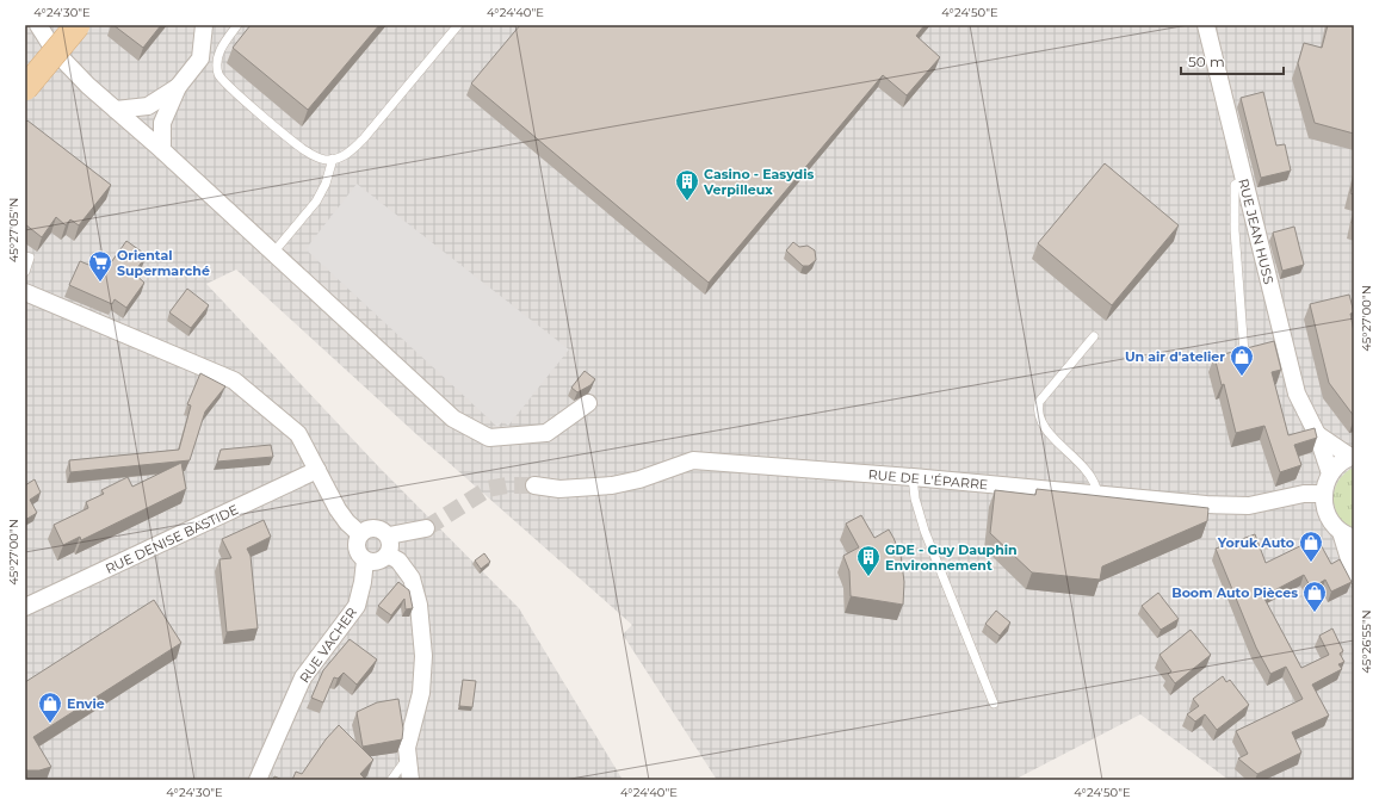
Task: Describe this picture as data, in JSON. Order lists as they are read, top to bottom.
{
  "streets": {
    "street": [
      "RUE JEAN HUSS",
      "RUE DE L'ÉPARRE",
      "RUE DENISE BASTIDE",
      "RUE VACHER"
    ]
  },
  "places": {
    "building": ["Casino - Easydis Verpilleux", "GDE - Guy Dauphin Environnement"],
    "supermarket": ["Oriental Supermarché"],
    "shop": [
      "Un air d'atelier",
      "Yoruk Auto",
      "Boom Auto Pièces",
      "Envie"
    ]
  },
  "scale_bar": "50 m",
  "coordinates": [
    "4°24'30\"E",
    "4°24'40\"E",
    "4°24'50\"E",
    "45°27'05\"N",
    "45°27'00\"N",
    "45°26'55\"N"
  ]
}
